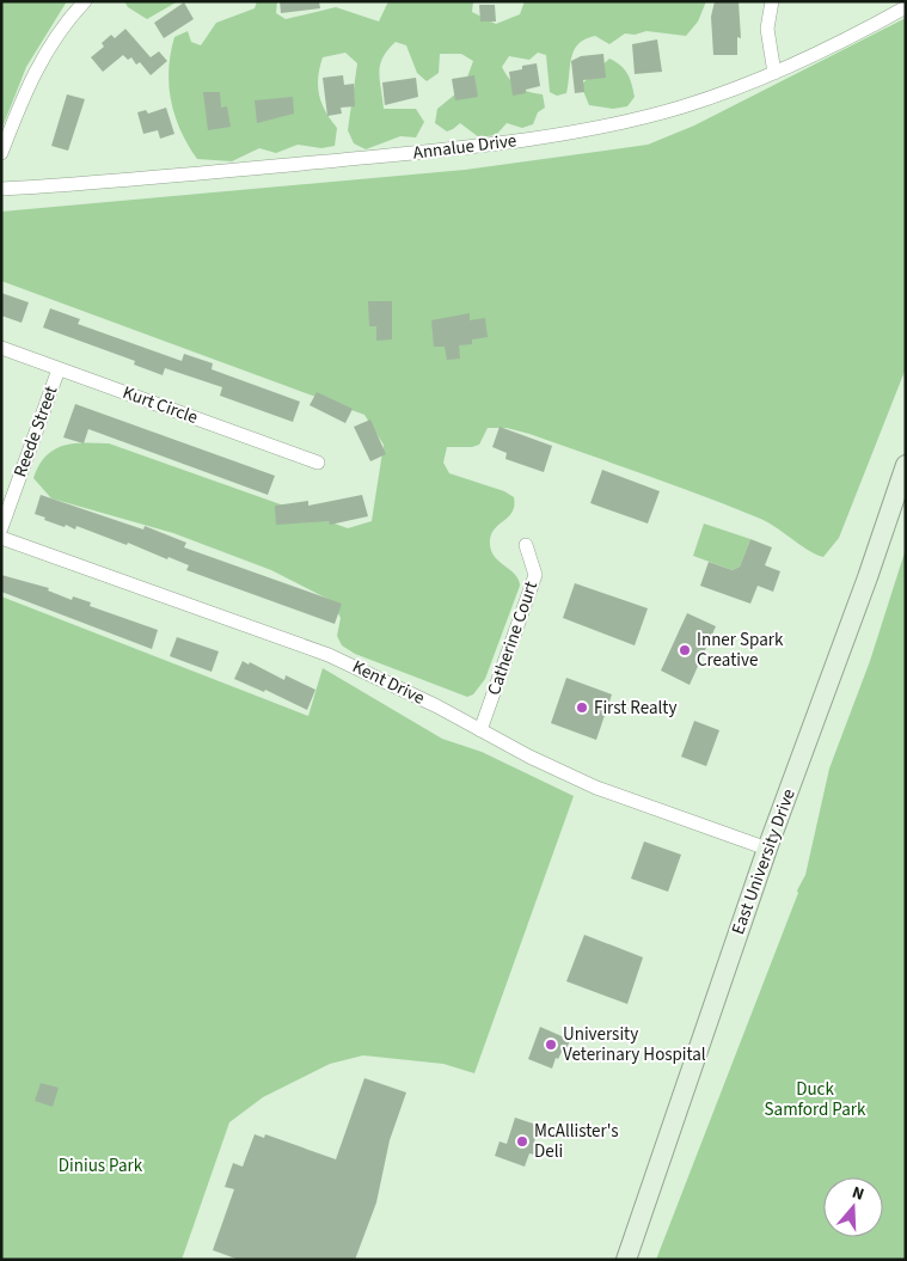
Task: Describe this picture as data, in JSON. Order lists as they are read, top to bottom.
{
  "streets": {
    "main road": ["East University Drive"],
    "street": [
      "Annalue Drive",
      "Kurt Circle",
      "Reede Street",
      "Catherine Court",
      "Kent Drive"
    ]
  },
  "crossings": [
    ["Kurt Circle", "Reede Street"],
    ["Catherine Court", "Kent Drive"],
    ["Kent Drive", "East University Drive"]
  ],
  "parks": ["Duck Samford Park", "Dinius Park"],
  "places": [
    "Inner Spark Creative",
    "First Realty",
    "University Veterinary Hospital",
    "McAllister's Deli"
  ],
  "north": "top"
}
